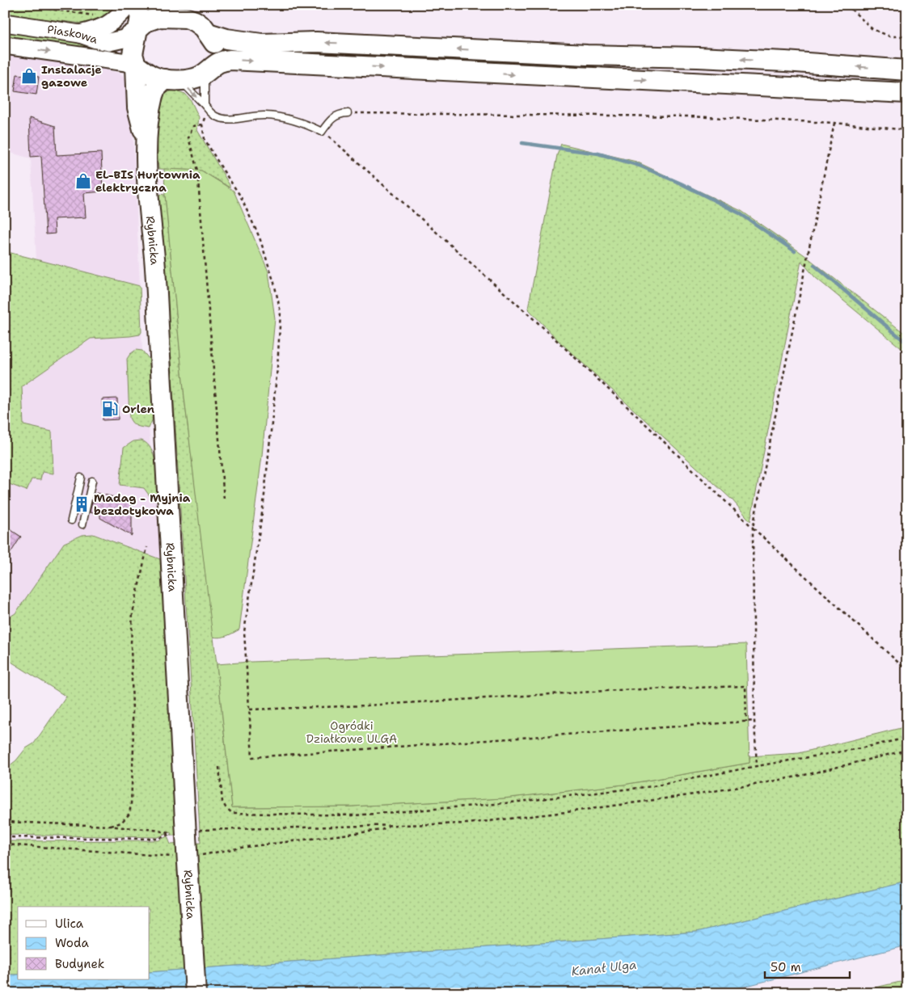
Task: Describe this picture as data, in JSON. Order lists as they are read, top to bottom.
{
  "streets": {
    "main road": ["Piaskowa", "Rybnicka"]
  },
  "crossings": [
    ["Piaskowa", "Rybnicka"]
  ],
  "water": ["Kanał Ulga"],
  "parks": ["Ogródki Działkowe ULGA"],
  "places": {
    "shop": ["Instalacje gazowe", "EL-BIS Hurtownia elektryczna"],
    "fuel station": ["Orlen"],
    "building": ["Madag - Myjnia bezdotykowa"]
  },
  "legend": ["Ulica", "Woda", "Budynek"],
  "scale_bar": "50 m"
}
